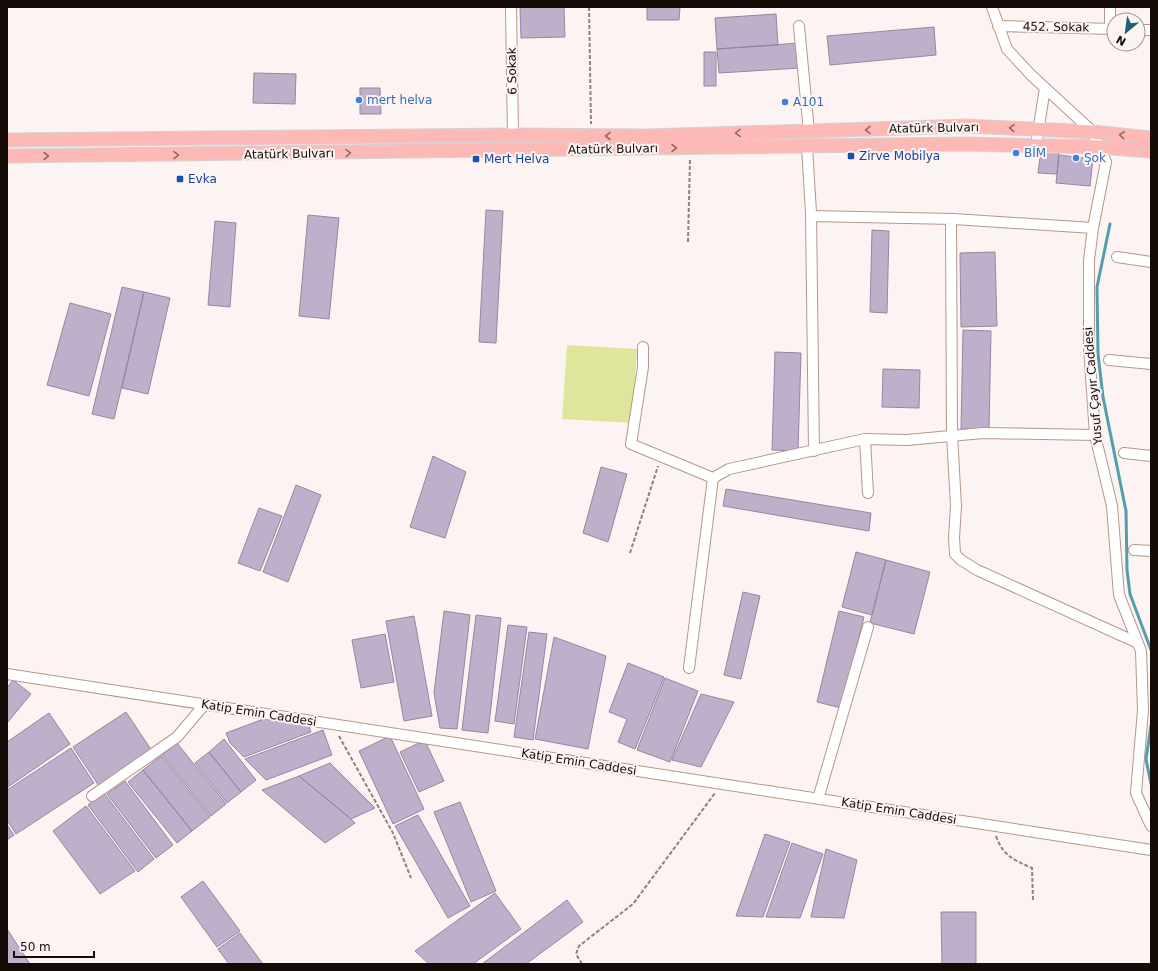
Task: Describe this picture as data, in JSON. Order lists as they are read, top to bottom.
{
  "streets": {
    "main road": ["Atatürk Bulvarı"],
    "street": [
      "452. Sokak",
      "6 Sokak",
      "Yusuf Çayır Caddesi",
      "Katip Emin Caddesi"
    ]
  },
  "crossings": [
    ["6 Sokak", "Atatürk Bulvarı"],
    ["Atatürk Bulvarı", "Yusuf Çayır Caddesi"]
  ],
  "places": {
    "other": [
      "mert helva",
      "A101",
      "BİM",
      "Şok"
    ],
    "transit": ["Zirve Mobilya", "Mert Helva", "Evka"]
  },
  "scale_bar": "50 m",
  "north": "bottom left"
}
